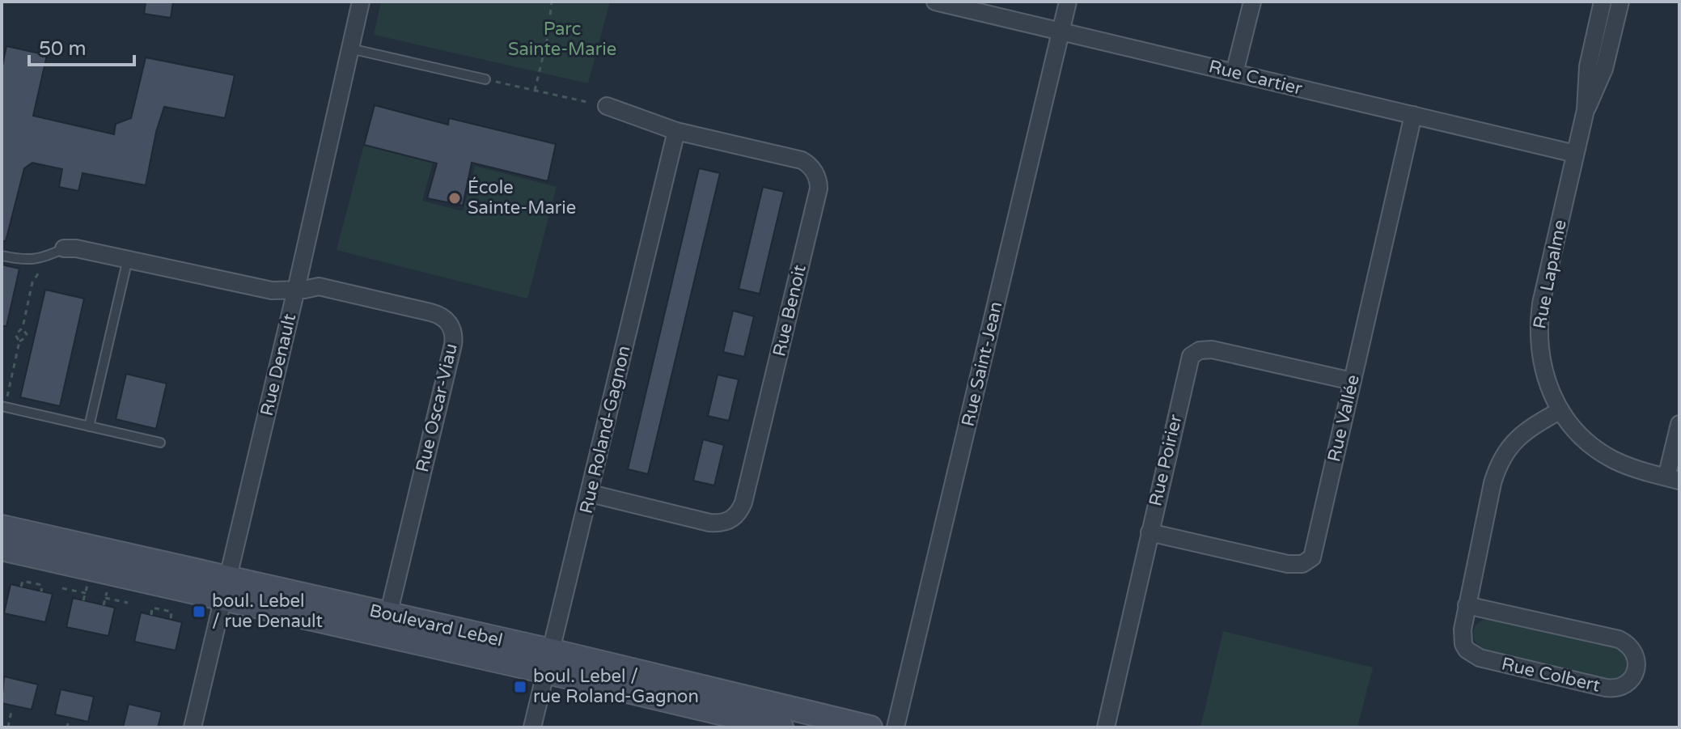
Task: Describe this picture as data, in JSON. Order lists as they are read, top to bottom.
{
  "streets": {
    "street": [
      "Rue Cartier",
      "Rue Lapalme",
      "Rue Benoit",
      "Rue Saint-Jean",
      "Rue Denault",
      "Rue Oscar-Viau",
      "Rue Vallée",
      "Rue Roland-Gagnon",
      "Rue Poirier",
      "Boulevard Lebel",
      "Rue Colbert"
    ]
  },
  "crossings": [
    ["Rue Cartier", "Rue Lapalme"],
    ["Rue Cartier", "Rue Saint-Jean"],
    ["Rue Cartier", "Rue Vallée"],
    ["Rue Lapalme", "Rue Colbert"],
    ["Rue Benoit", "Rue Roland-Gagnon"],
    ["Rue Denault", "Rue Oscar-Viau"],
    ["Rue Denault", "Boulevard Lebel"],
    ["Rue Oscar-Viau", "Boulevard Lebel"],
    ["Rue Vallée", "Rue Poirier"],
    ["Rue Roland-Gagnon", "Boulevard Lebel"]
  ],
  "parks": ["Parc Sainte-Marie"],
  "places": {
    "other": ["École Sainte-Marie"],
    "transit": ["boul. Lebel / rue Denault", "boul. Lebel / rue Roland-Gagnon"]
  },
  "scale_bar": "50 m"
}
